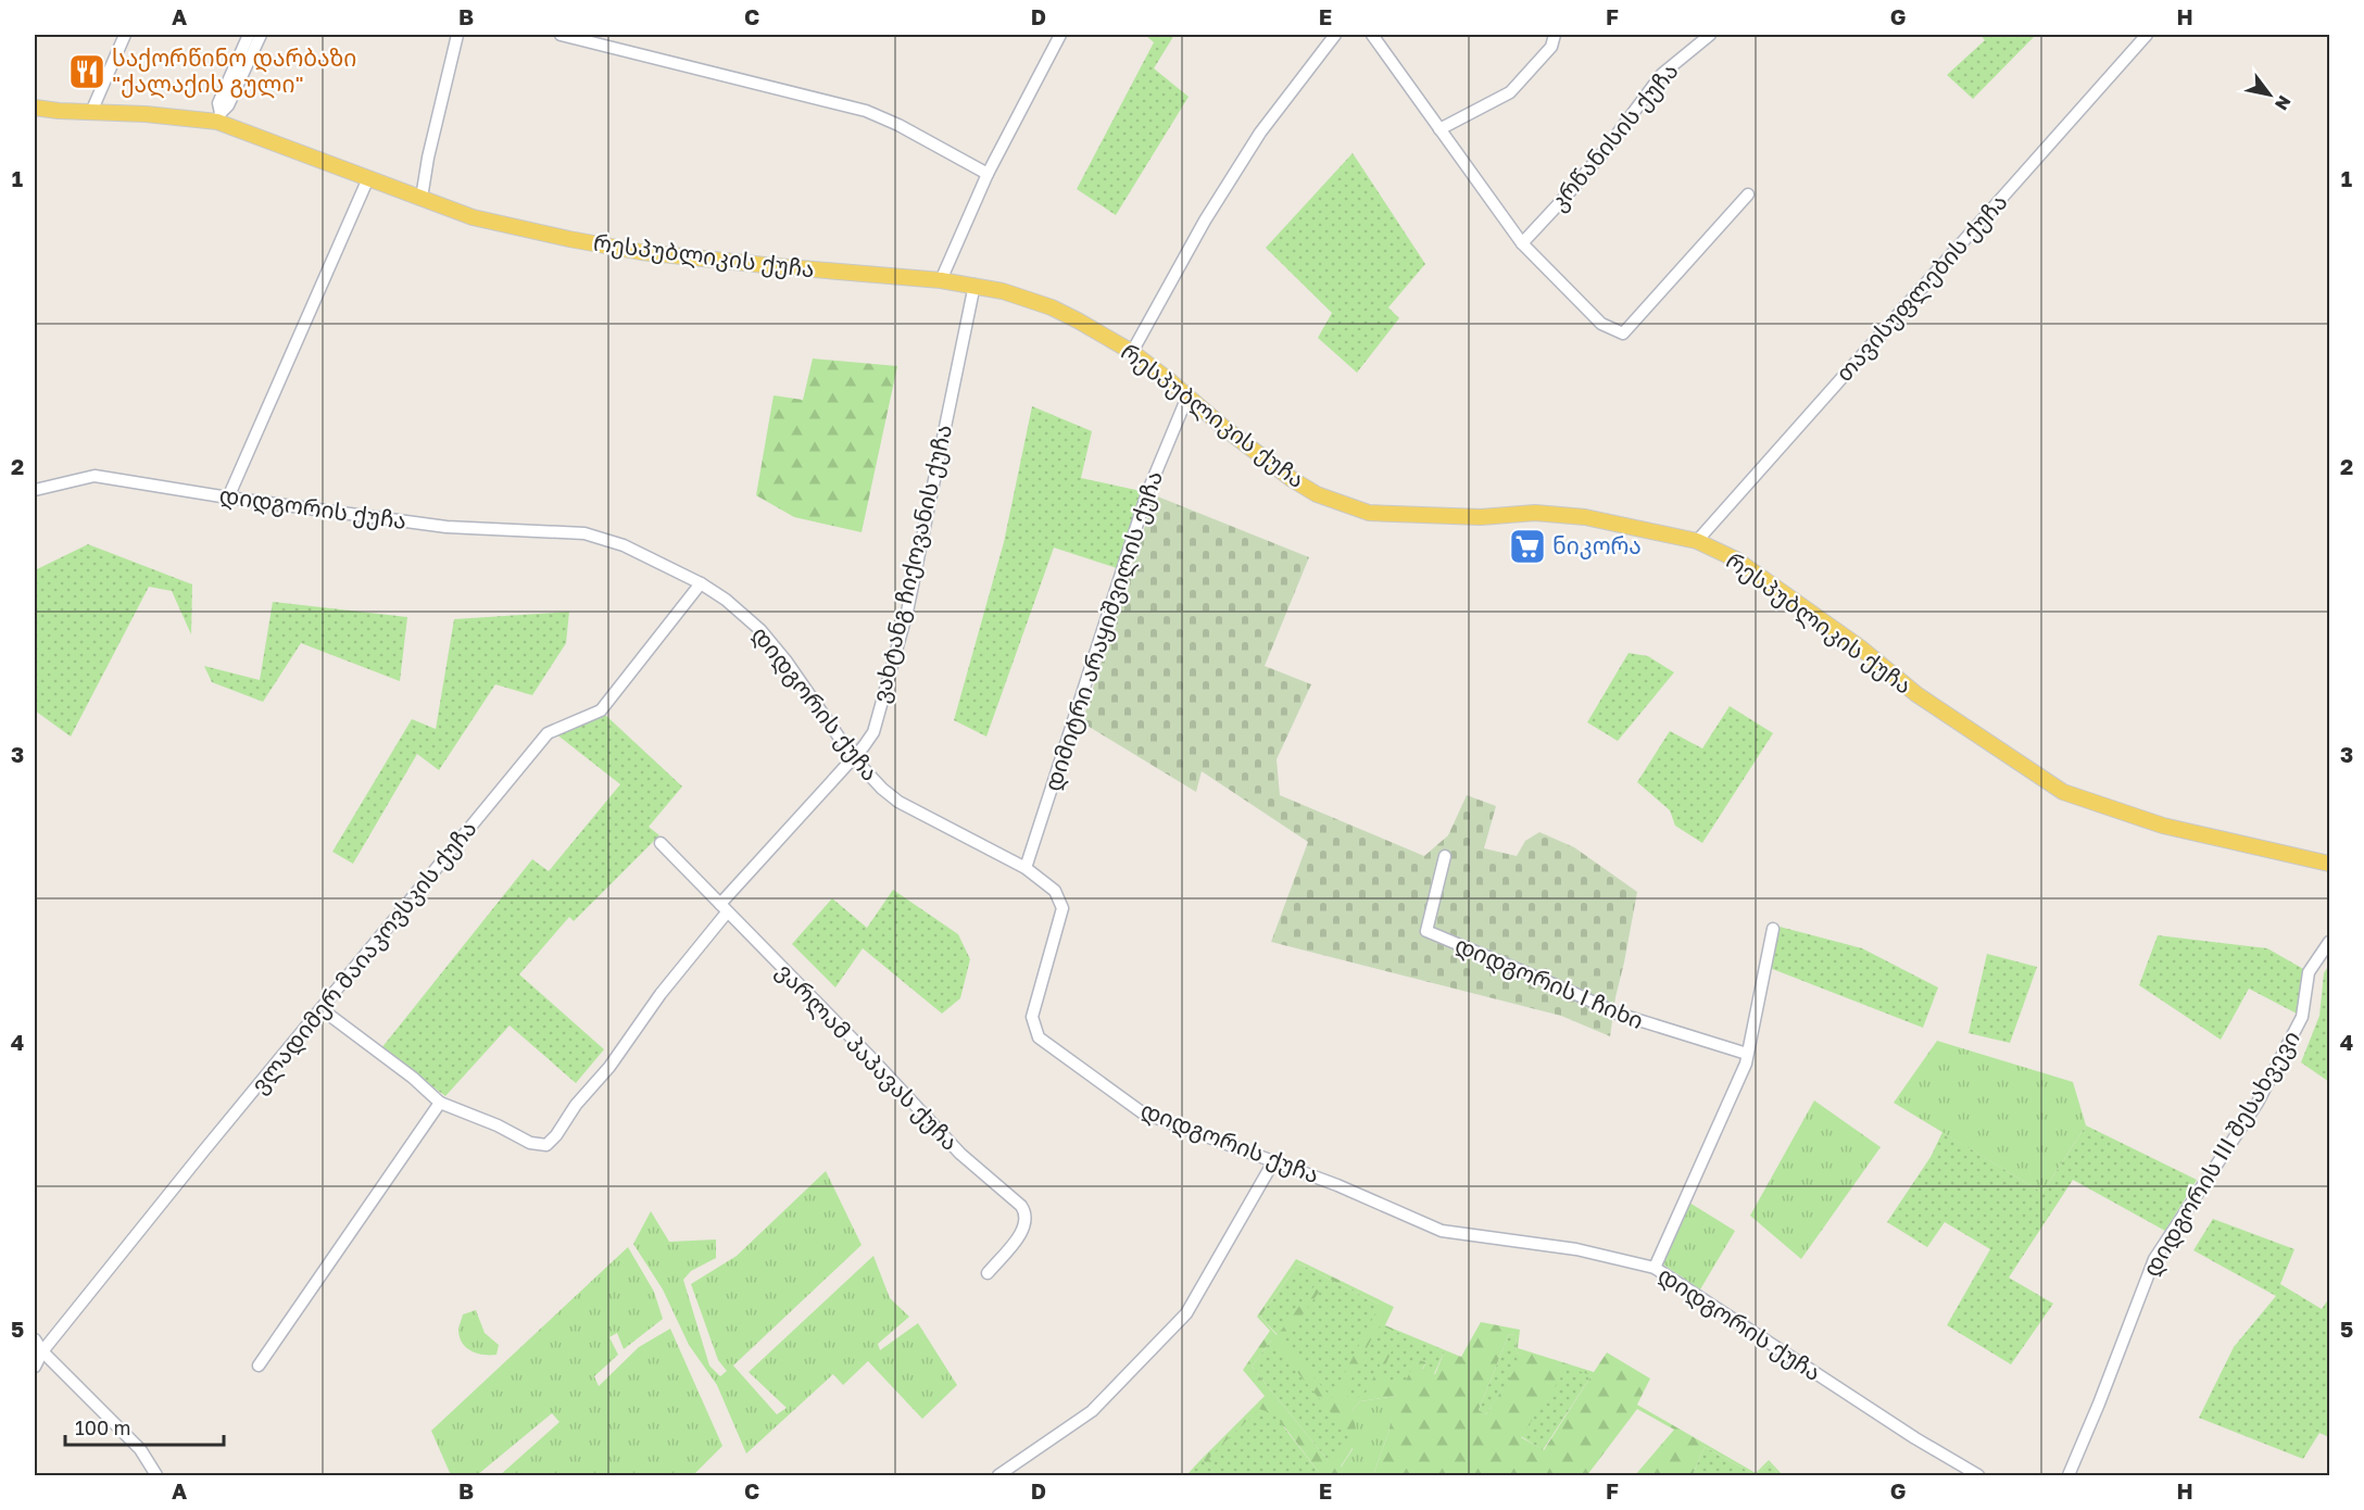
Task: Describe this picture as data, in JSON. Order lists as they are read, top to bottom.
{
  "streets": {
    "main road": ["რესპუბლიკის ქუჩა"],
    "street": [
      "კრწანისის ქუჩა",
      "თავისუფლების ქუჩა",
      "დიდგორის ქუჩა",
      "ვახტანგ ჩიქოვანის ქუჩა",
      "დიმიტრი არაყიშვილის ქუჩა",
      "ვლადიმერ მაიაკოვსკის ქუჩა",
      "დიდგორის I ჩიხი",
      "ვარლამ პაპავას ქუჩა",
      "დიდგორის III შესახვევი"
    ]
  },
  "crossings": [
    ["რესპუბლიკის ქუჩა", "თავისუფლების ქუჩა"],
    ["რესპუბლიკის ქუჩა", "ვახტანგ ჩიქოვანის ქუჩა"],
    ["რესპუბლიკის ქუჩა", "დიმიტრი არაყიშვილის ქუჩა"],
    ["დიდგორის ქუჩა", "ვახტანგ ჩიქოვანის ქუჩა"],
    ["დიდგორის ქუჩა", "დიმიტრი არაყიშვილის ქუჩა"],
    ["დიდგორის ქუჩა", "ვლადიმერ მაიაკოვსკის ქუჩა"],
    ["ვახტანგ ჩიქოვანის ქუჩა", "ვარლამ პაპავას ქუჩა"]
  ],
  "places": {
    "restaurant": ["საქორწინო დარბაზი \"ქალაქის გული\""],
    "supermarket": ["ნიკორა"]
  },
  "scale_bar": "100 m",
  "north": "bottom right",
  "grid": {
    "columns": [
      "A",
      "B",
      "C",
      "D",
      "E",
      "F",
      "G",
      "H"
    ],
    "rows": [
      "1",
      "2",
      "3",
      "4",
      "5"
    ]
  }
}
